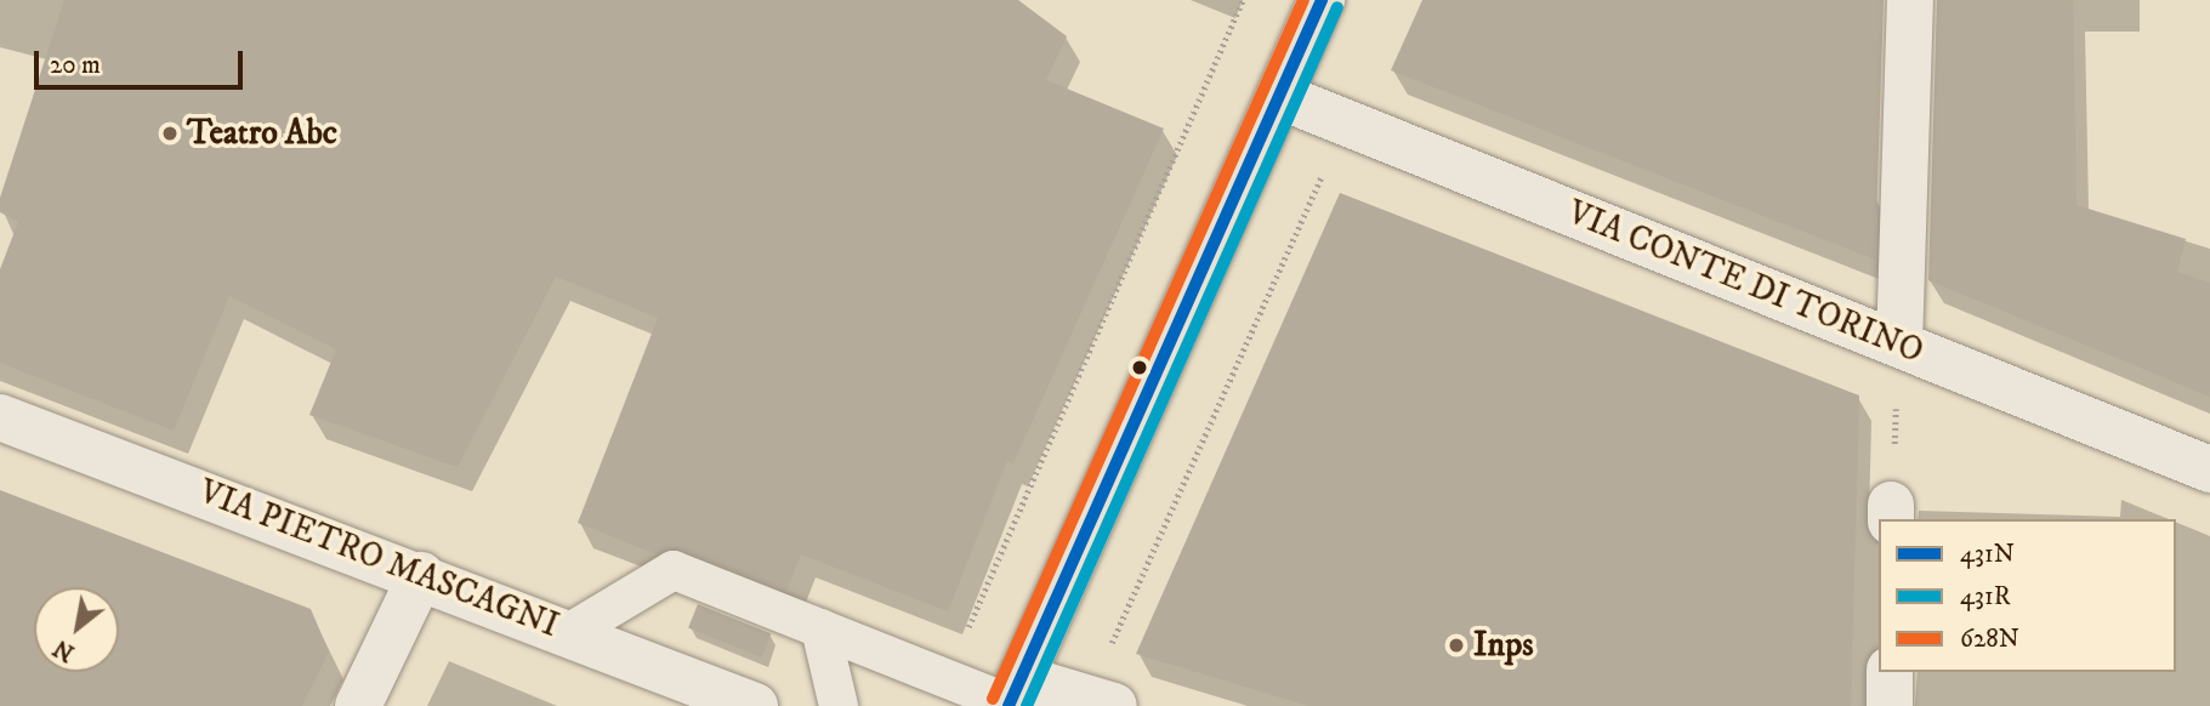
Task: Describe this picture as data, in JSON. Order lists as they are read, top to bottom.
{
  "streets": {
    "street": ["VIA CONTE DI TORINO", "VIA PIETRO MASCAGNI"]
  },
  "places": ["Teatro Abc", "Inps"],
  "lines": ["transit line 431N", "transit line 628N", "transit line 431R"],
  "legend": ["431N", "431R", "628N"],
  "scale_bar": "20 m",
  "north": "bottom left"
}
